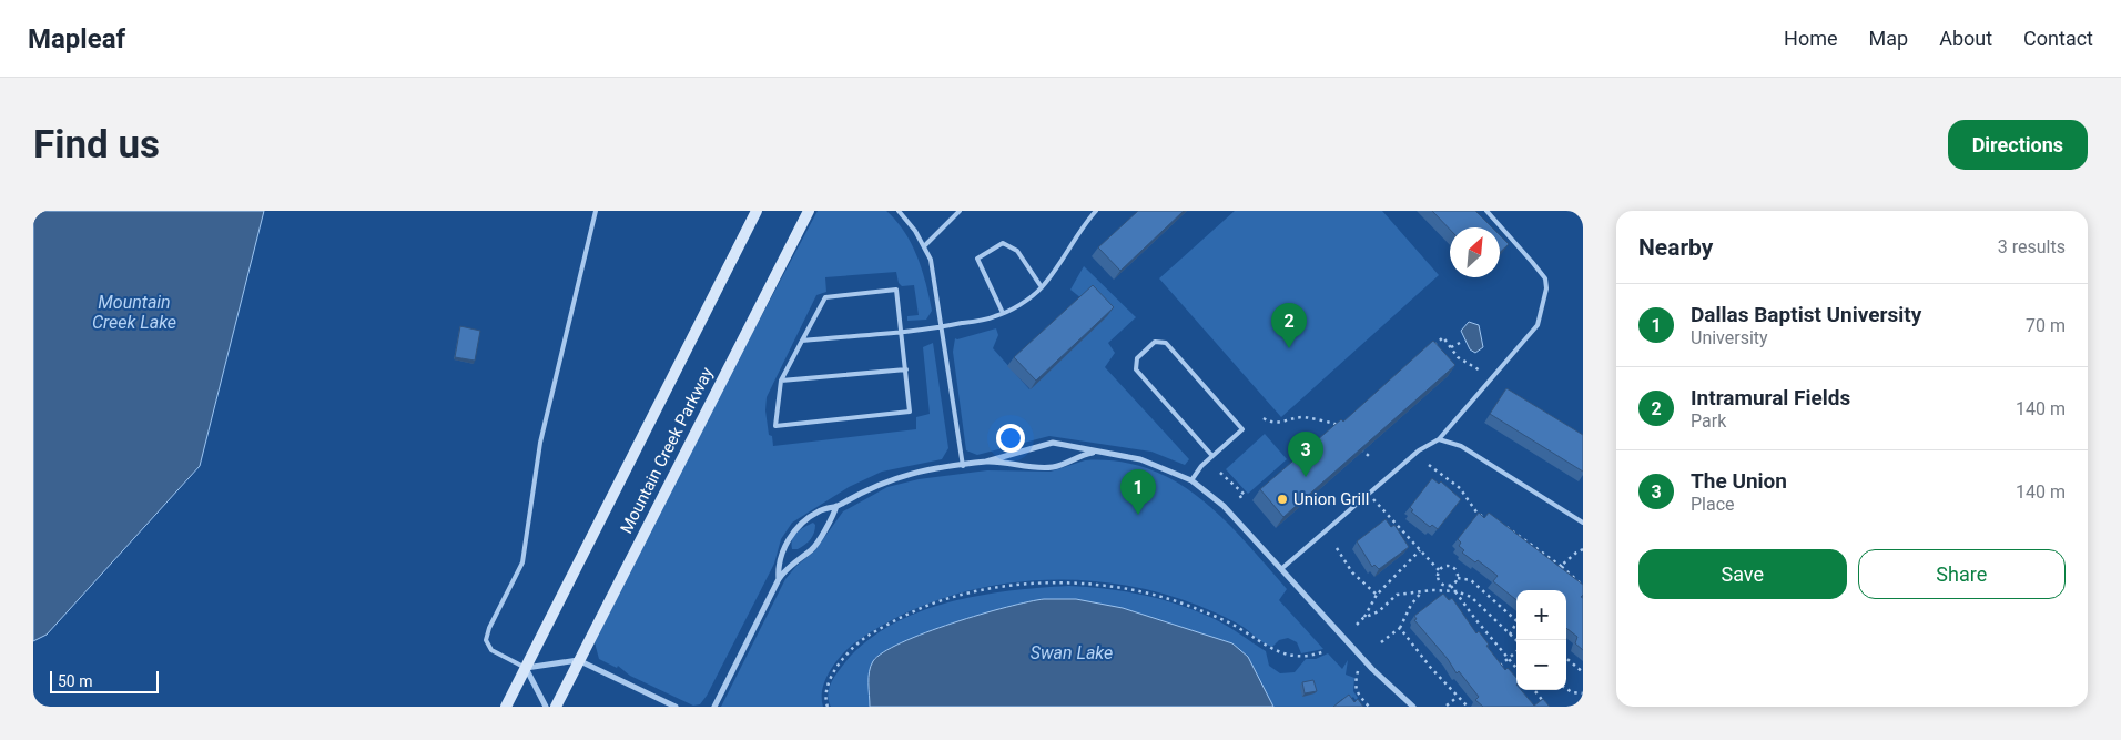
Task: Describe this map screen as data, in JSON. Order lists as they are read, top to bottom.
{
  "streets": {
    "main road": ["Mountain Creek Parkway"]
  },
  "water": ["Mountain Creek Lake", "Swan Lake"],
  "places": ["Union Grill"],
  "scale_bar": "50 m",
  "north": "top right",
  "page": {
    "header": "Mapleaf",
    "nav": [
      "Home",
      "Map",
      "About",
      "Contact"
    ],
    "buttons": [
      "Directions",
      ["Save", "Share"]
    ],
    "title": "Find us",
    "heading": ["Nearby", "3 results"],
    "list": [
      {
        "mark": "1",
        "name": "Dallas Baptist University",
        "note": "University",
        "value": "70 m"
      },
      {
        "mark": "2",
        "name": "Intramural Fields",
        "note": "Park",
        "value": "140 m"
      },
      {
        "mark": "3",
        "name": "The Union",
        "note": "Place",
        "value": "140 m"
      }
    ],
    "pins": ["2", "3", "1"],
    "map_buttons": ["+", "−"],
    "scale": "50 m"
  }
}
